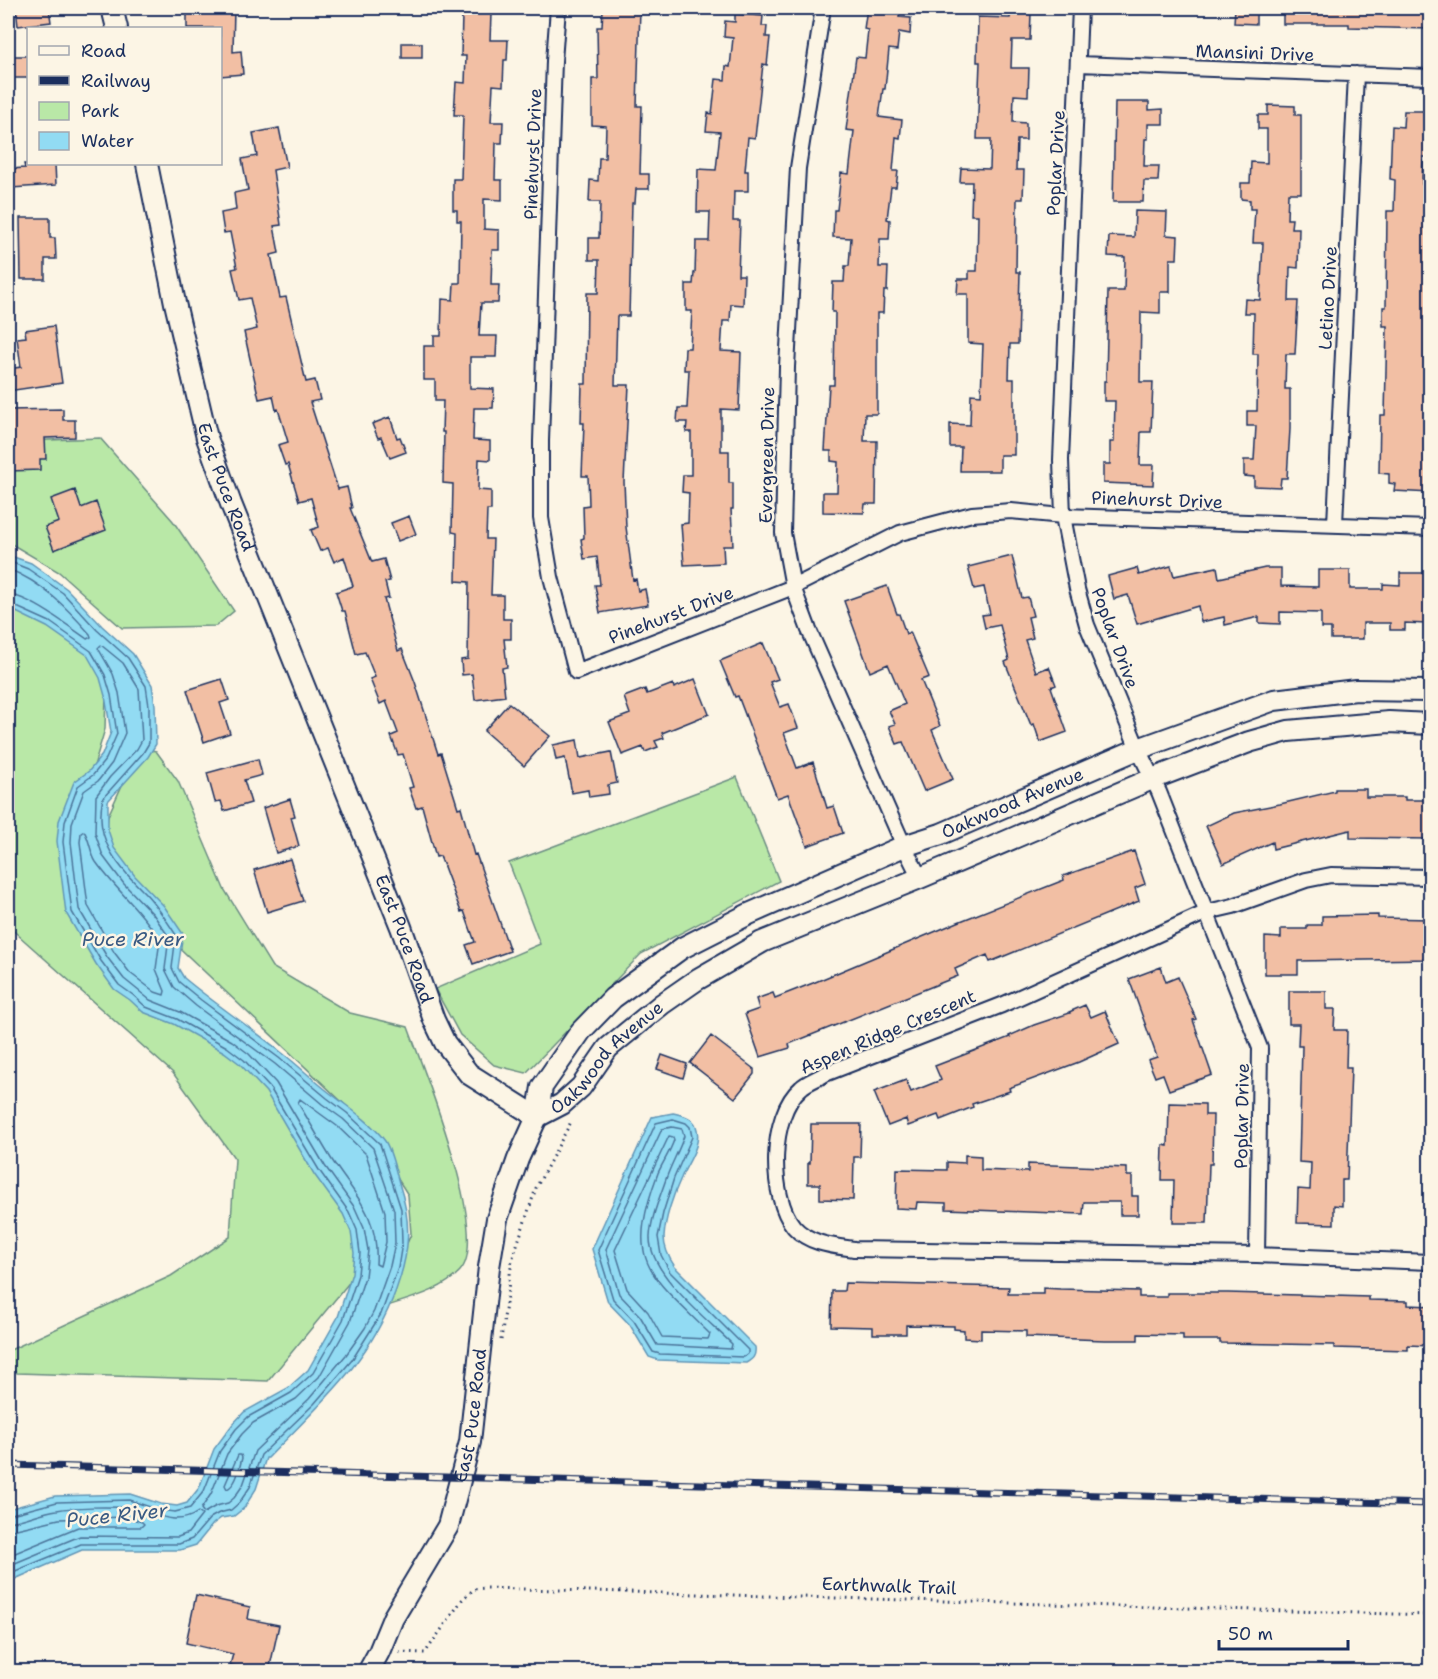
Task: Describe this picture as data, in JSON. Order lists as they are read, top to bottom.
{
  "streets": {
    "street": [
      "Mansini Drive",
      "Pinehurst Drive",
      "Poplar Drive",
      "Letino Drive",
      "Evergreen Drive",
      "East Puce Road",
      "Oakwood Avenue",
      "Aspen Ridge Crescent"
    ],
    "path": ["Earthwalk Trail"]
  },
  "crossings": [
    ["Mansini Drive", "Poplar Drive"],
    ["Mansini Drive", "Letino Drive"],
    ["Pinehurst Drive", "Poplar Drive"],
    ["Pinehurst Drive", "Letino Drive"],
    ["Pinehurst Drive", "Evergreen Drive"],
    ["Poplar Drive", "Oakwood Avenue"],
    ["Poplar Drive", "Aspen Ridge Crescent"],
    ["Evergreen Drive", "Oakwood Avenue"],
    ["East Puce Road", "Oakwood Avenue"],
    ["East Puce Road", "Earthwalk Trail"]
  ],
  "water": ["Puce River"],
  "legend": [
    "Road",
    "Railway",
    "Park",
    "Water"
  ],
  "scale_bar": "50 m"
}
